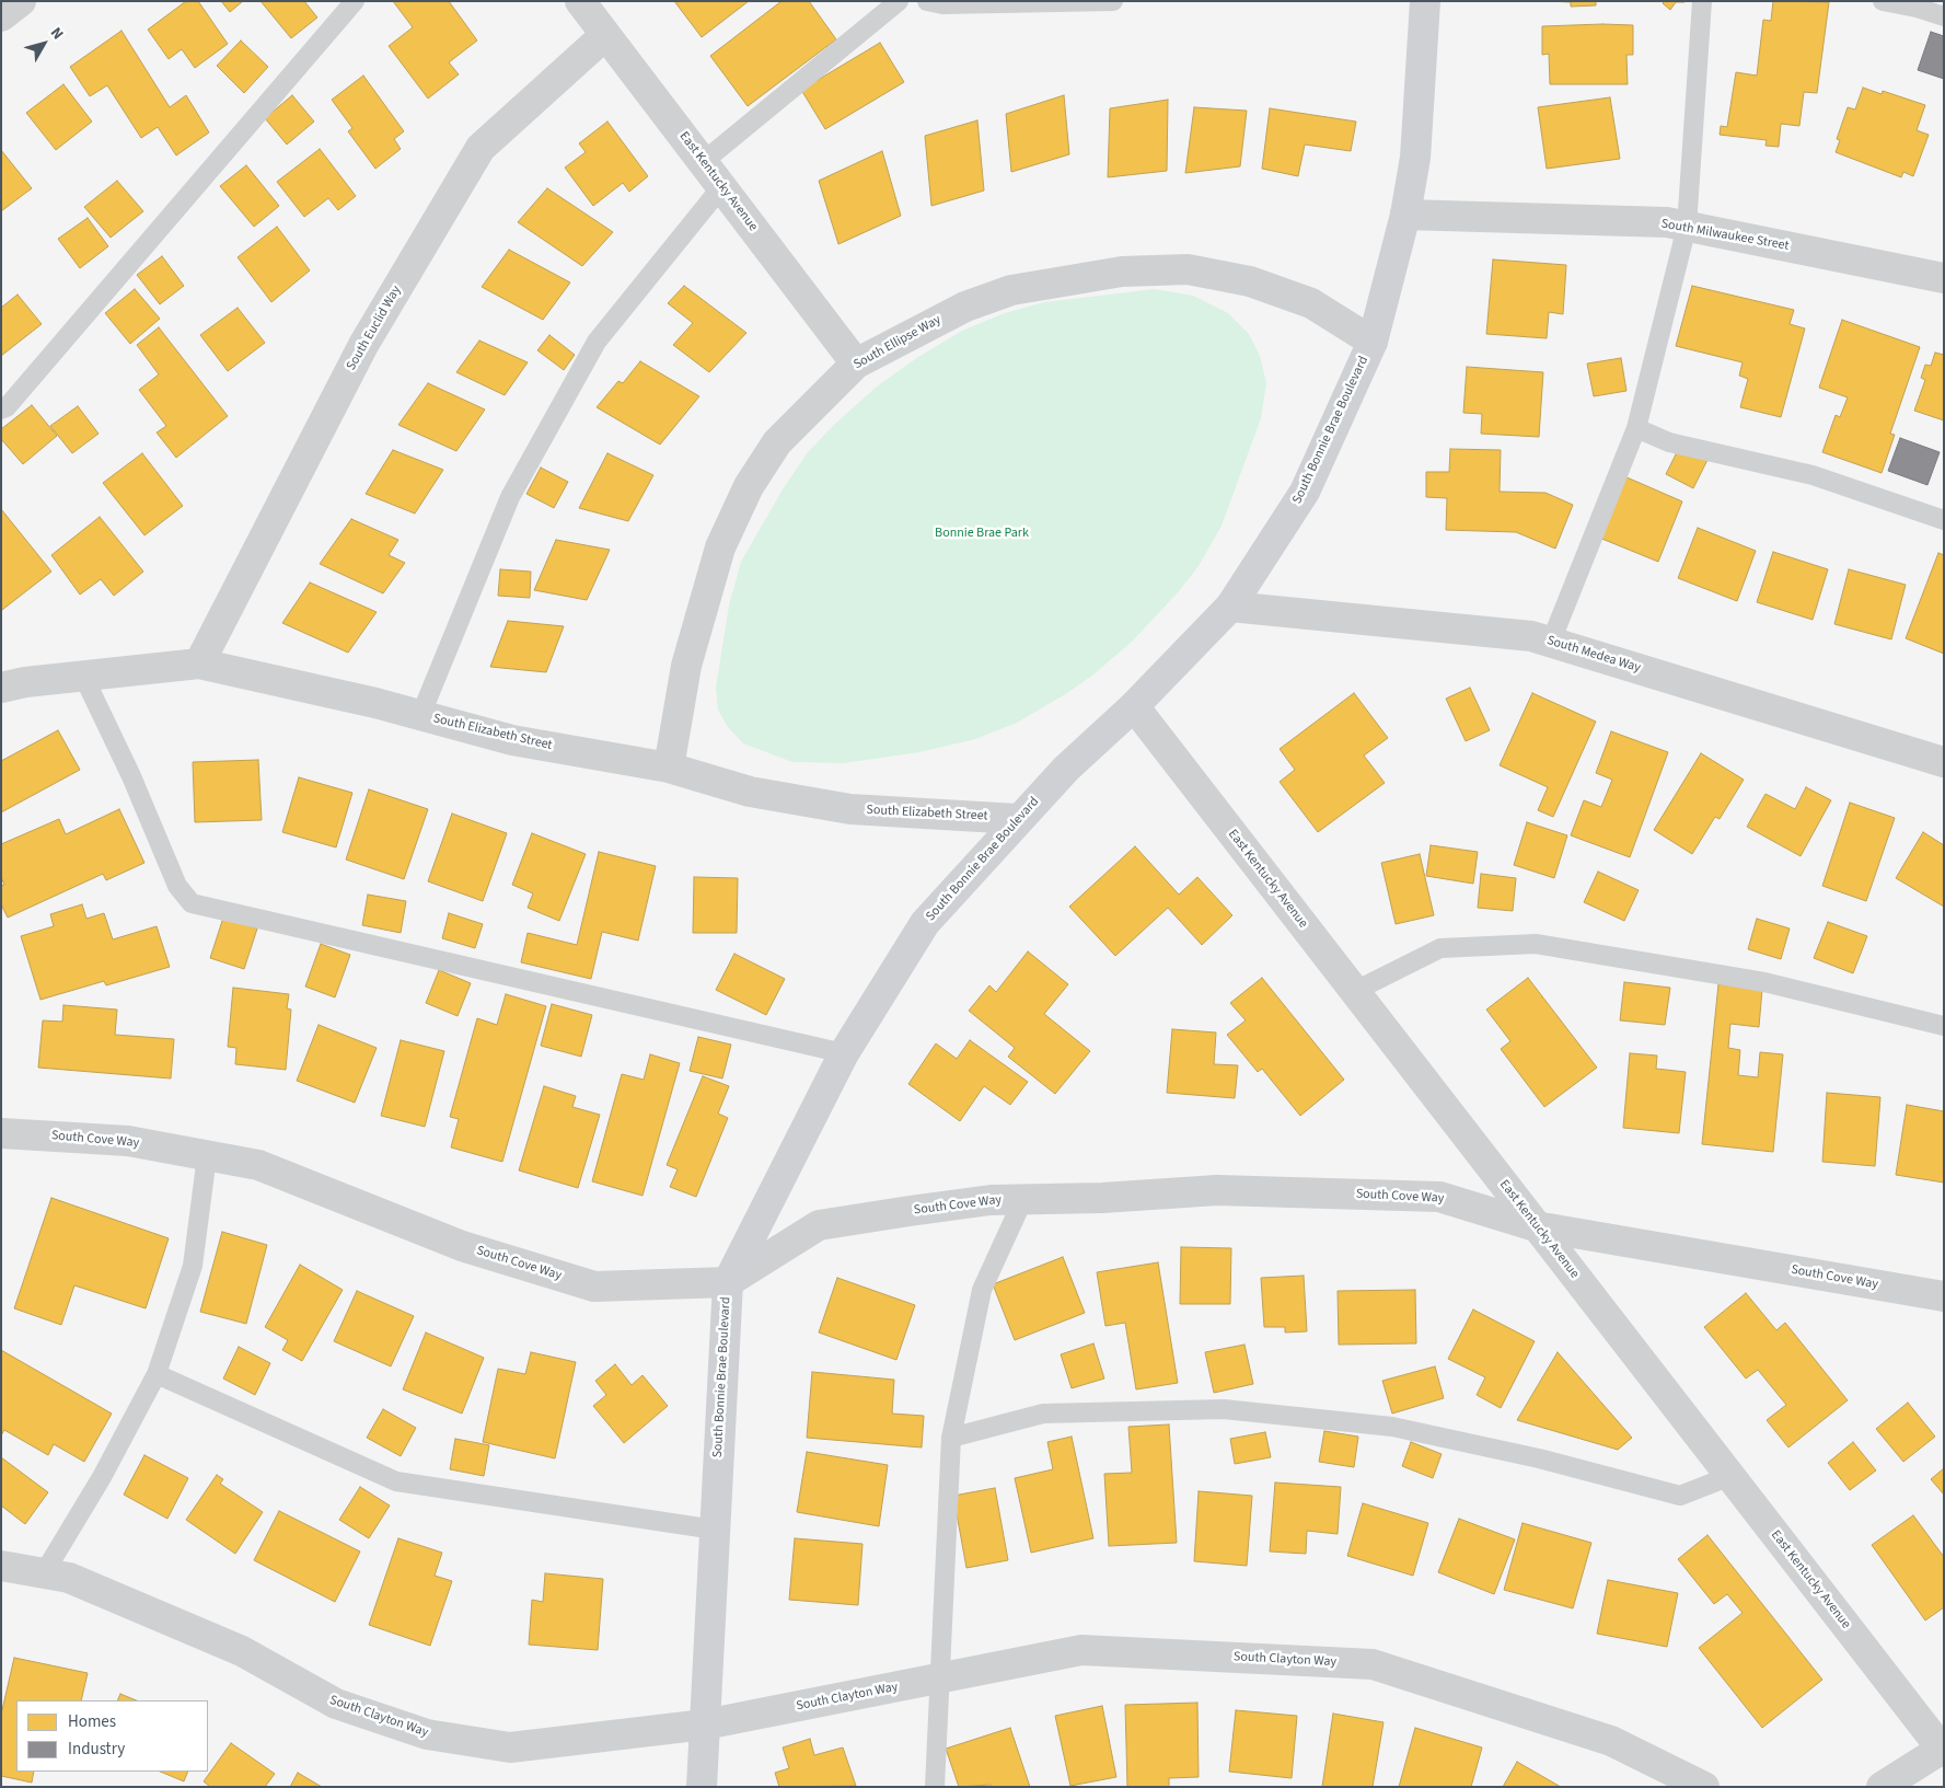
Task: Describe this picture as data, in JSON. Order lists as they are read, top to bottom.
{
  "streets": {
    "street": [
      "East Kentucky Avenue",
      "South Milwaukee Street",
      "South Euclid Way",
      "South Ellipse Way",
      "South Bonnie Brae Boulevard",
      "South Medea Way",
      "South Elizabeth Street",
      "South Cove Way",
      "South Clayton Way"
    ]
  },
  "crossings": [
    ["East Kentucky Avenue", "South Euclid Way"],
    ["East Kentucky Avenue", "South Ellipse Way"],
    ["East Kentucky Avenue", "South Bonnie Brae Boulevard"],
    ["East Kentucky Avenue", "South Cove Way"],
    ["South Milwaukee Street", "South Bonnie Brae Boulevard"],
    ["South Euclid Way", "South Elizabeth Street"],
    ["South Ellipse Way", "South Bonnie Brae Boulevard"],
    ["South Ellipse Way", "South Elizabeth Street"],
    ["South Bonnie Brae Boulevard", "South Medea Way"],
    ["South Bonnie Brae Boulevard", "South Elizabeth Street"],
    ["South Bonnie Brae Boulevard", "South Cove Way"],
    ["South Bonnie Brae Boulevard", "South Clayton Way"]
  ],
  "parks": ["Bonnie Brae Park"],
  "legend": ["Homes", "Industry"],
  "north": "top right"
}
